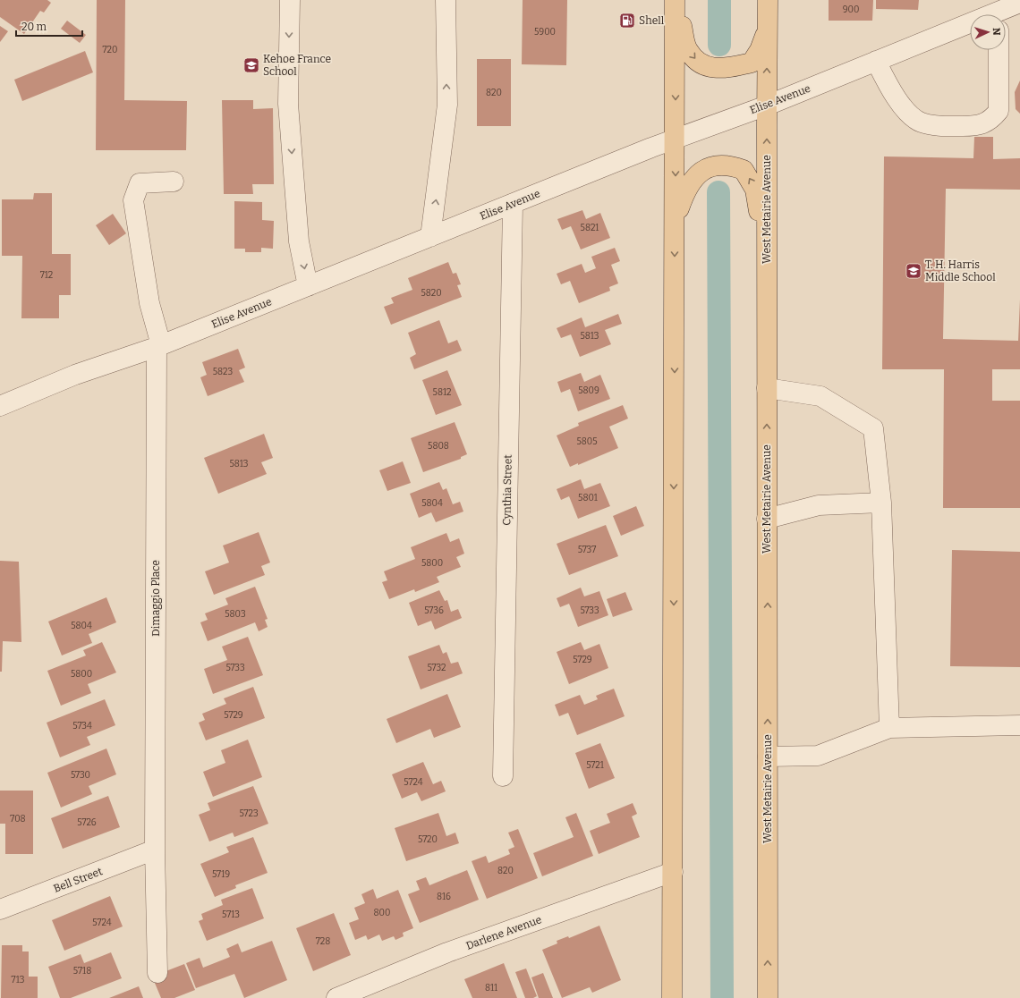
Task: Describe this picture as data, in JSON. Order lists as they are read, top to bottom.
{
  "streets": {
    "main road": ["West Metairie Avenue"],
    "street": [
      "Elise Avenue",
      "Cynthia Street",
      "Dimaggio Place",
      "Bell Street",
      "Darlene Avenue"
    ]
  },
  "crossings": [
    ["Elise Avenue", "West Metairie Avenue"],
    ["Elise Avenue", "Cynthia Street"],
    ["Elise Avenue", "Dimaggio Place"],
    ["Dimaggio Place", "Bell Street"]
  ],
  "places": {
    "fuel station": ["Shell"],
    "school or university": ["Kehoe France School", "T. H. Harris Middle School"]
  },
  "house_numbers": [
    "900",
    "5900",
    "720",
    "820",
    "5821",
    "712",
    "5820",
    "5813",
    "5823",
    "5809",
    "5812",
    "5805",
    "5808",
    "5813",
    "5801",
    "5804",
    "5737",
    "5800",
    "5736",
    "5733",
    "5803",
    "5804",
    "5729",
    "5733",
    "5732",
    "5800",
    "5729",
    "5734",
    "5721",
    "5730",
    "5724",
    "5723",
    "708",
    "5726",
    "5720",
    "820",
    "5719",
    "816",
    "800",
    "5713",
    "5724",
    "728",
    "5718",
    "713",
    "811"
  ],
  "scale_bar": "20 m",
  "north": "right"
}
